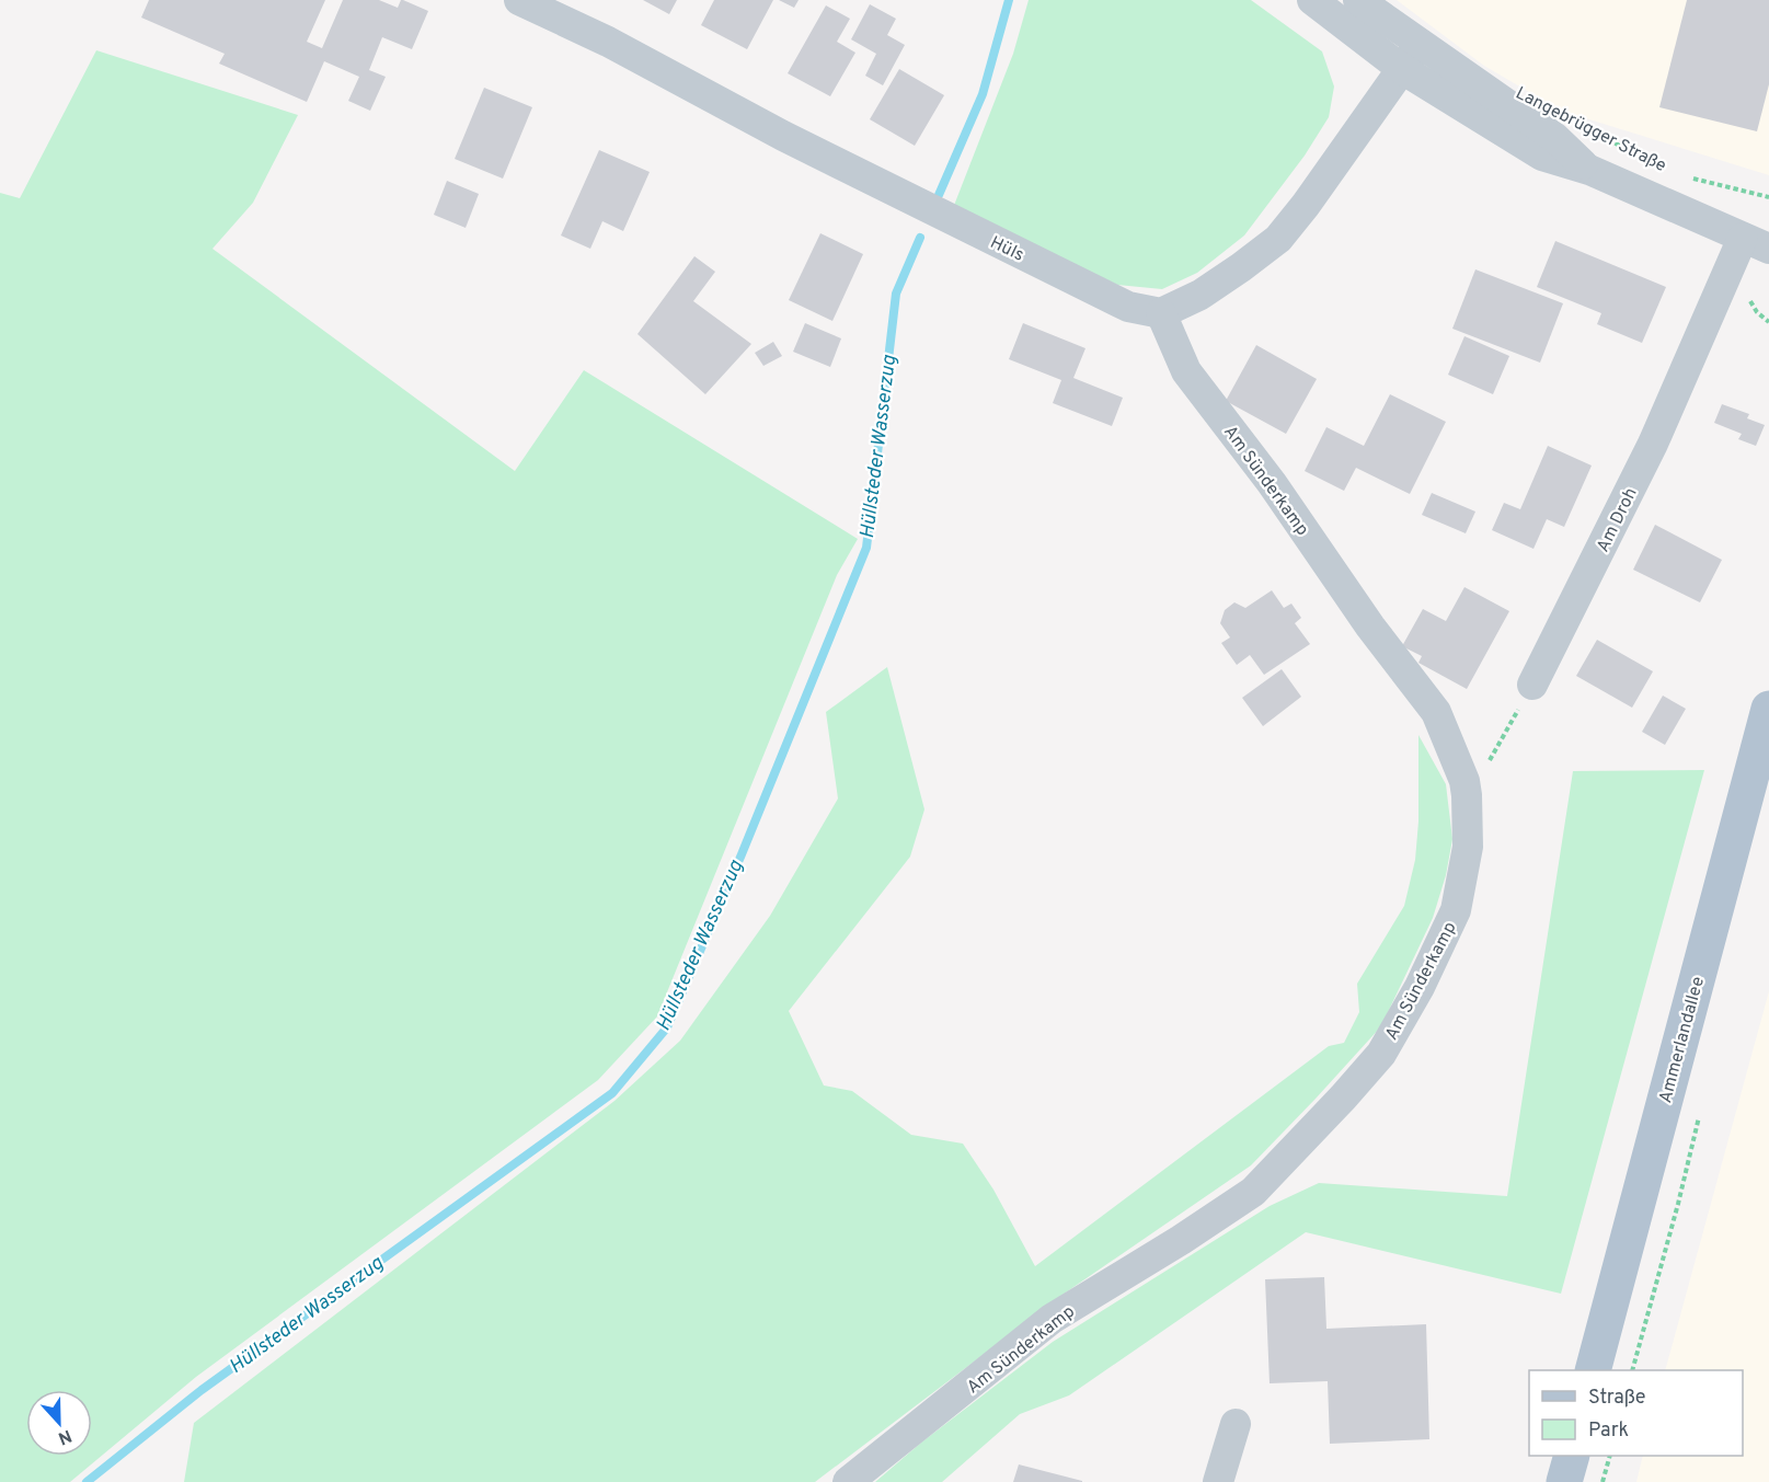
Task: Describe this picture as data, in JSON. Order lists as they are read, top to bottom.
{
  "streets": {
    "main road": ["Ammerlandallee"],
    "street": [
      "Langebrügger Straße",
      "Hüls",
      "Am Sünderkamp",
      "Am Droh"
    ]
  },
  "crossings": [
    ["Langebrügger Straße", "Am Droh"],
    ["Hüls", "Am Sünderkamp"]
  ],
  "water": ["Hüllsteder Wasserzug"],
  "legend": ["Straße", "Park"],
  "north": "bottom"
}
